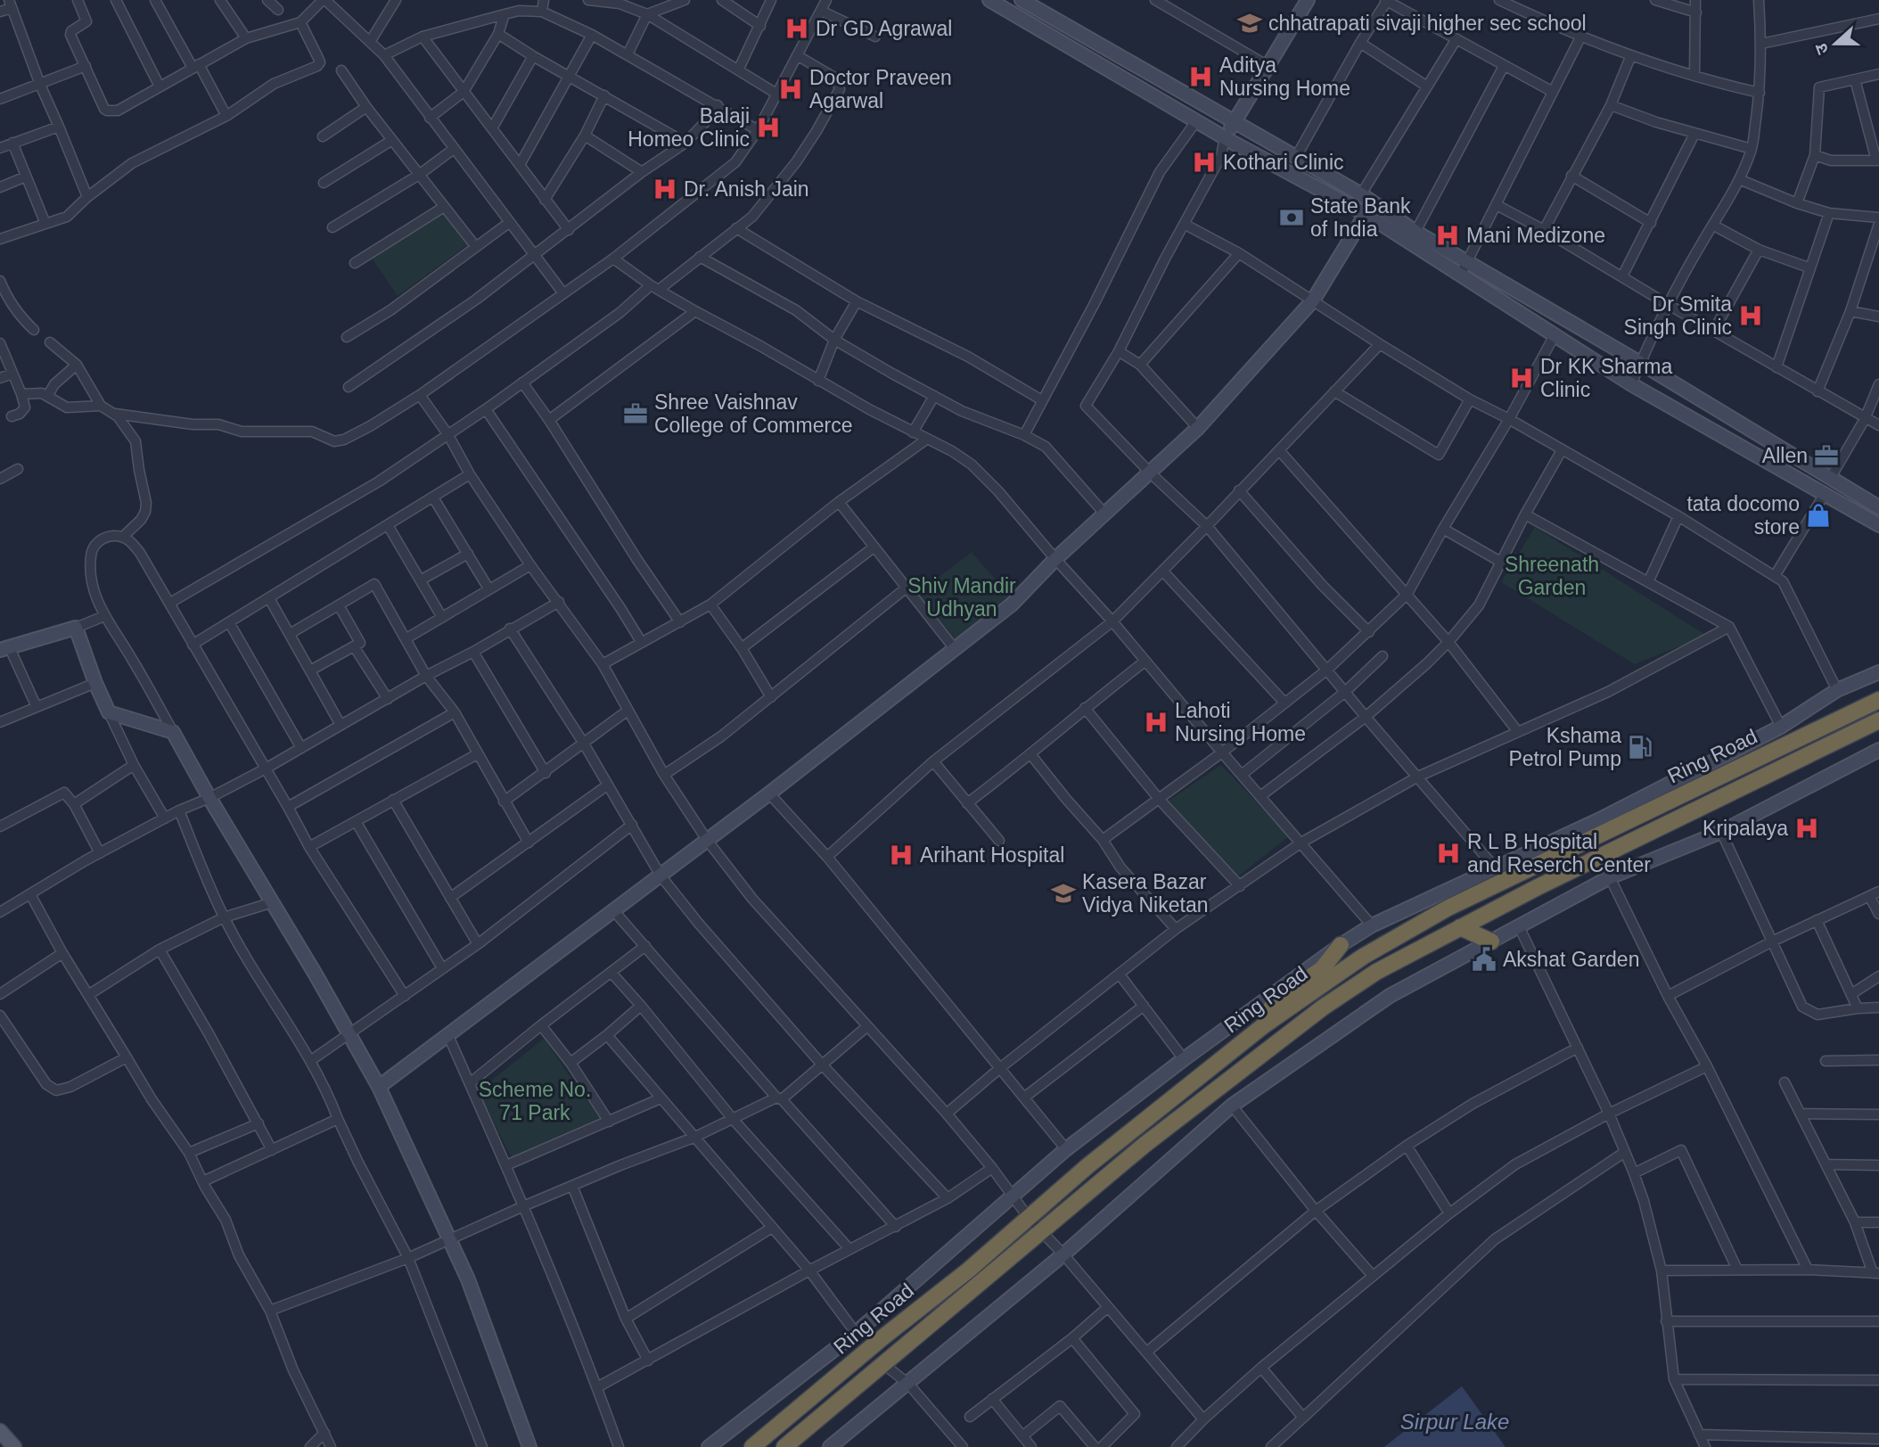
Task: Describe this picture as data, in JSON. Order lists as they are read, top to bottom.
{
  "streets": {
    "highway": ["Ring Road"]
  },
  "water": ["Sirpur Lake"],
  "parks": ["Shreenath Garden", "Shiv Mandir Udhyan", "Scheme No. 71 Park"],
  "places": {
    "school or university": ["chhatrapati sivaji higher sec school", "Kasera Bazar Vidya Niketan"],
    "hospital": [
      "Dr GD Agrawal",
      "Aditya Nursing Home",
      "Doctor Praveen Agarwal",
      "Balaji Homeo Clinic",
      "Kothari Clinic",
      "Dr. Anish Jain",
      "Mani Medizone",
      "Dr Smita Singh Clinic",
      "Dr KK Sharma Clinic",
      "Lahoti Nursing Home",
      "Kripalaya",
      "R L B Hospital and Reserch Center",
      "Arihant Hospital"
    ],
    "bank": ["State Bank of India"],
    "office": ["Shree Vaishnav College of Commerce", "Allen"],
    "shop": ["tata docomo store"],
    "fuel station": ["Kshama Petrol Pump"],
    "public building": ["Akshat Garden"]
  },
  "north": "left"
}
